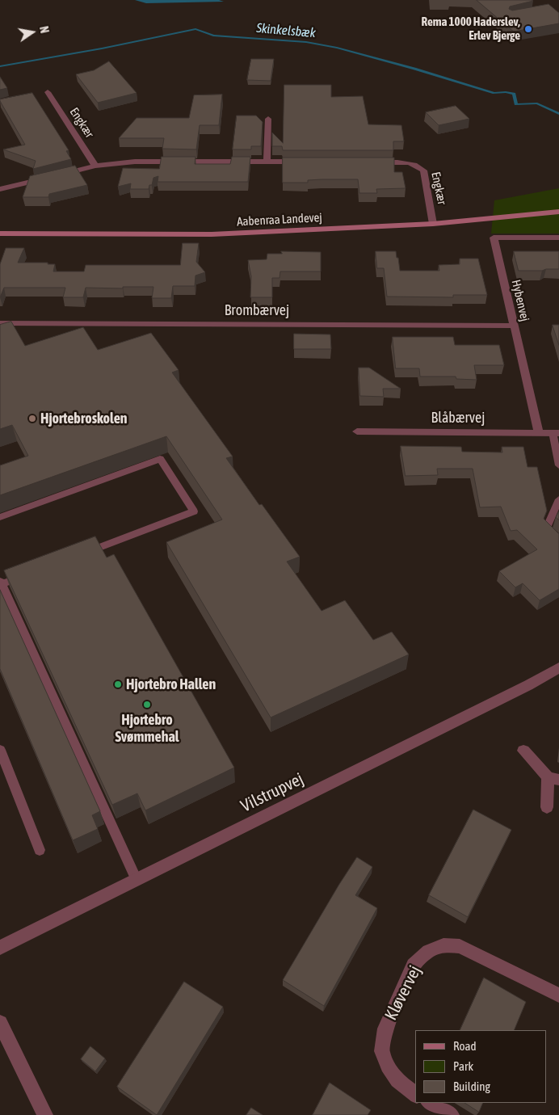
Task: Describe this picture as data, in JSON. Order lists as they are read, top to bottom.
{
  "streets": {
    "main road": ["Aabenraa Landevej"],
    "street": [
      "Engkær",
      "Hybenvej",
      "Brombærvej",
      "Blåbærvej",
      "Vilstrupvej",
      "Kløvervej"
    ]
  },
  "crossings": [
    ["Engkær", "Aabenraa Landevej"],
    ["Hybenvej", "Brombærvej"],
    ["Hybenvej", "Blåbærvej"]
  ],
  "water": ["Skinkelsbæk"],
  "places": [
    "Rema 1000 Haderslev, Erlev Bjerge",
    "Hjortebroskolen",
    "Hjortebro Hallen",
    "Hjortebro Svømmehal"
  ],
  "legend": ["Road", "Park", "Building"],
  "north": "right"
}
